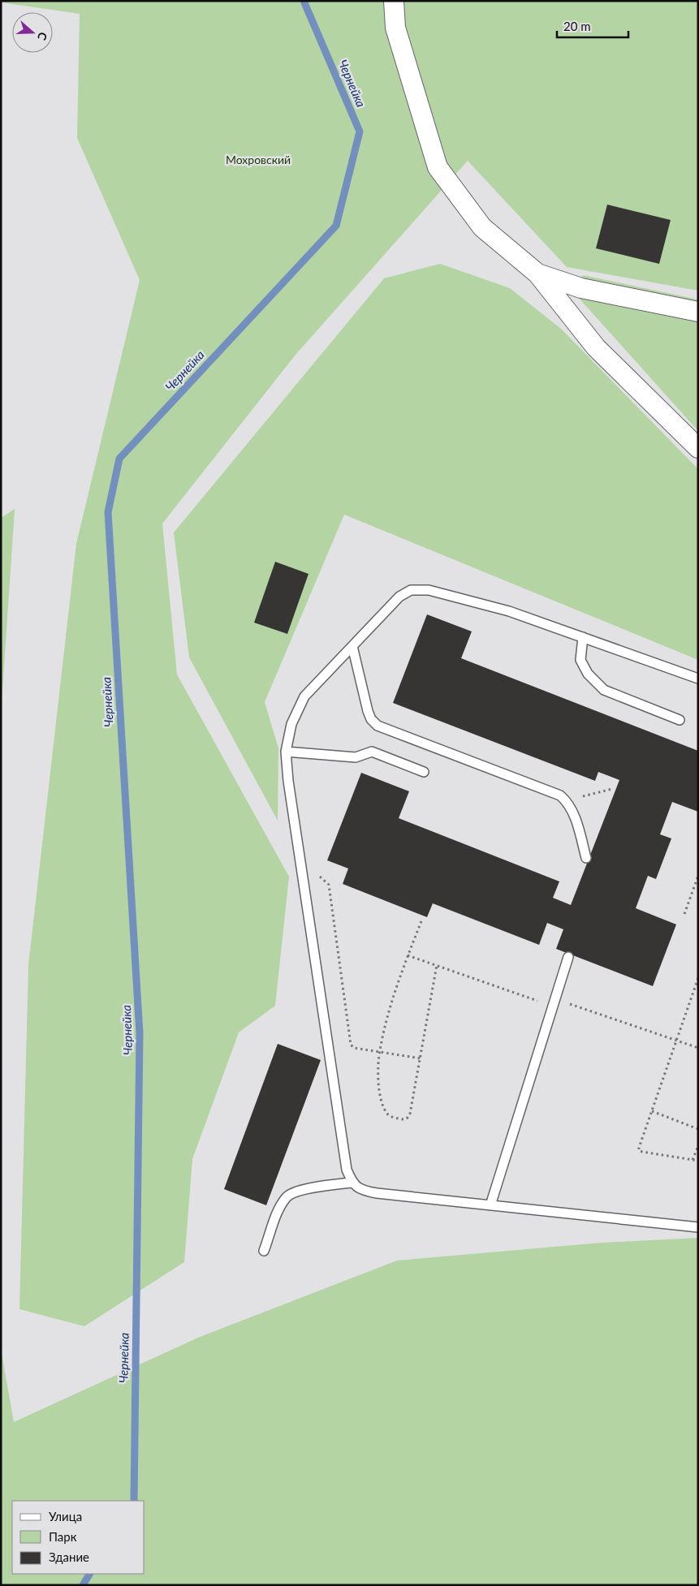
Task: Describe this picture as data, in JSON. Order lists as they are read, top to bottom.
{
  "water": ["Чернейка"],
  "parks": ["Мохровский"],
  "legend": ["Улица", "Парк", "Здание"],
  "scale_bar": "20 m",
  "north": "right"
}
